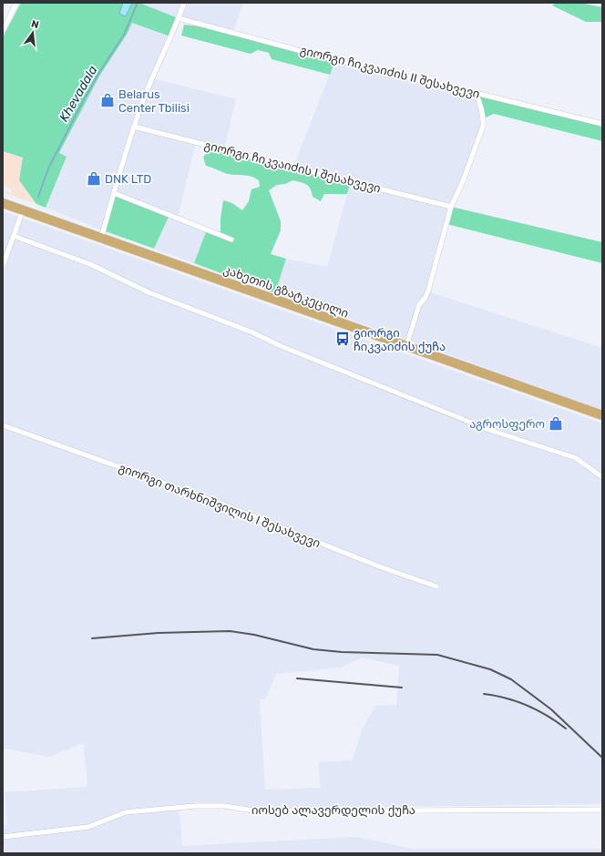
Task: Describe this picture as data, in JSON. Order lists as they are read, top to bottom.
{
  "streets": {
    "highway": ["კახეთის გზატკეცილი"],
    "street": [
      "გიორგი ჩიკვაიძის II შესახვევი",
      "გიორგი ჩიკვაიძის I შესახვევი",
      "გიორგი თარხნიშვილის I შესახვევი",
      "იოსებ ალავერდელის ქუჩა"
    ]
  },
  "water": ["Khevadala"],
  "places": {
    "shop": ["Belarus Center Tbilisi", "DNK LTD", "აგროსფერო"],
    "bus stop": ["გიორგი ჩიკვაიძის ქუჩა"]
  },
  "north": "top"
}
